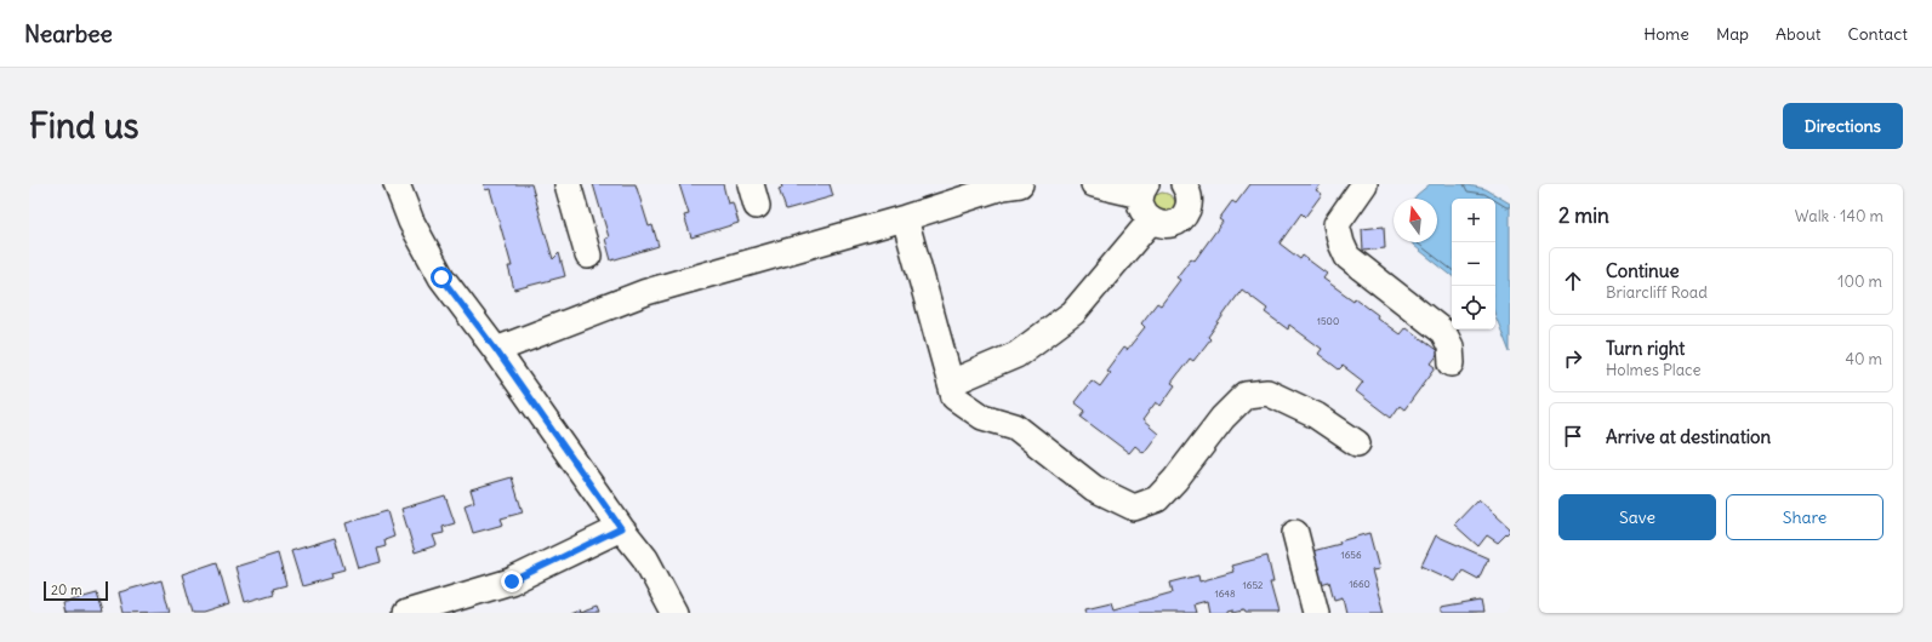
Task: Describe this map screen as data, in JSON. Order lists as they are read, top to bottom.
{
  "house_numbers": [
    "1500",
    "1656",
    "1660",
    "1652",
    "1648"
  ],
  "scale_bar": "20 m",
  "north": "top",
  "page": {
    "header": "Nearbee",
    "nav": [
      "Home",
      "Map",
      "About",
      "Contact"
    ],
    "buttons": [
      "Directions",
      ["Save", "Share"]
    ],
    "title": "Find us",
    "heading": ["2 min", "Walk · 140 m"],
    "map_buttons": ["+", "−"],
    "list": [
      ["Continue", "Briarcliff Road", "100 m"],
      ["Turn right", "Holmes Place", "40 m"],
      "Arrive at destination"
    ],
    "scale": "20 m"
  }
}
